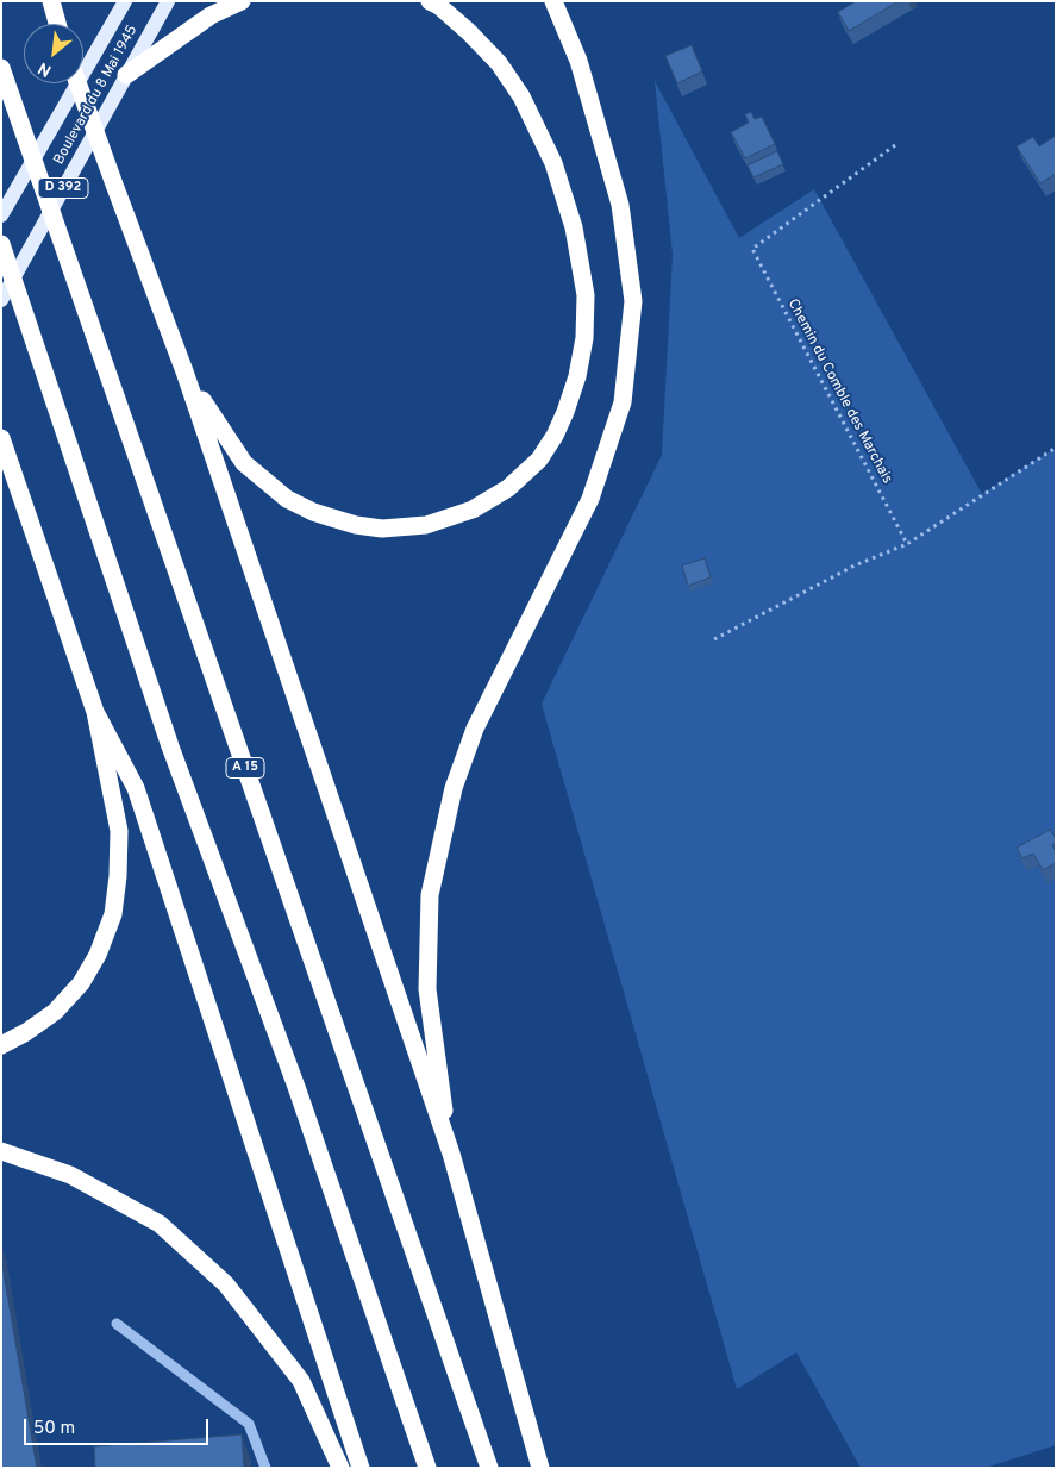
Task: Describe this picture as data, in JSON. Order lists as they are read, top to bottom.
{
  "streets": {
    "highway": ["A 15"],
    "main road": ["Boulevard du 8 Mai 1945", "D 392"],
    "path": ["Chemin du Comble des Marchais"]
  },
  "scale_bar": "50 m",
  "north": "bottom left"
}
